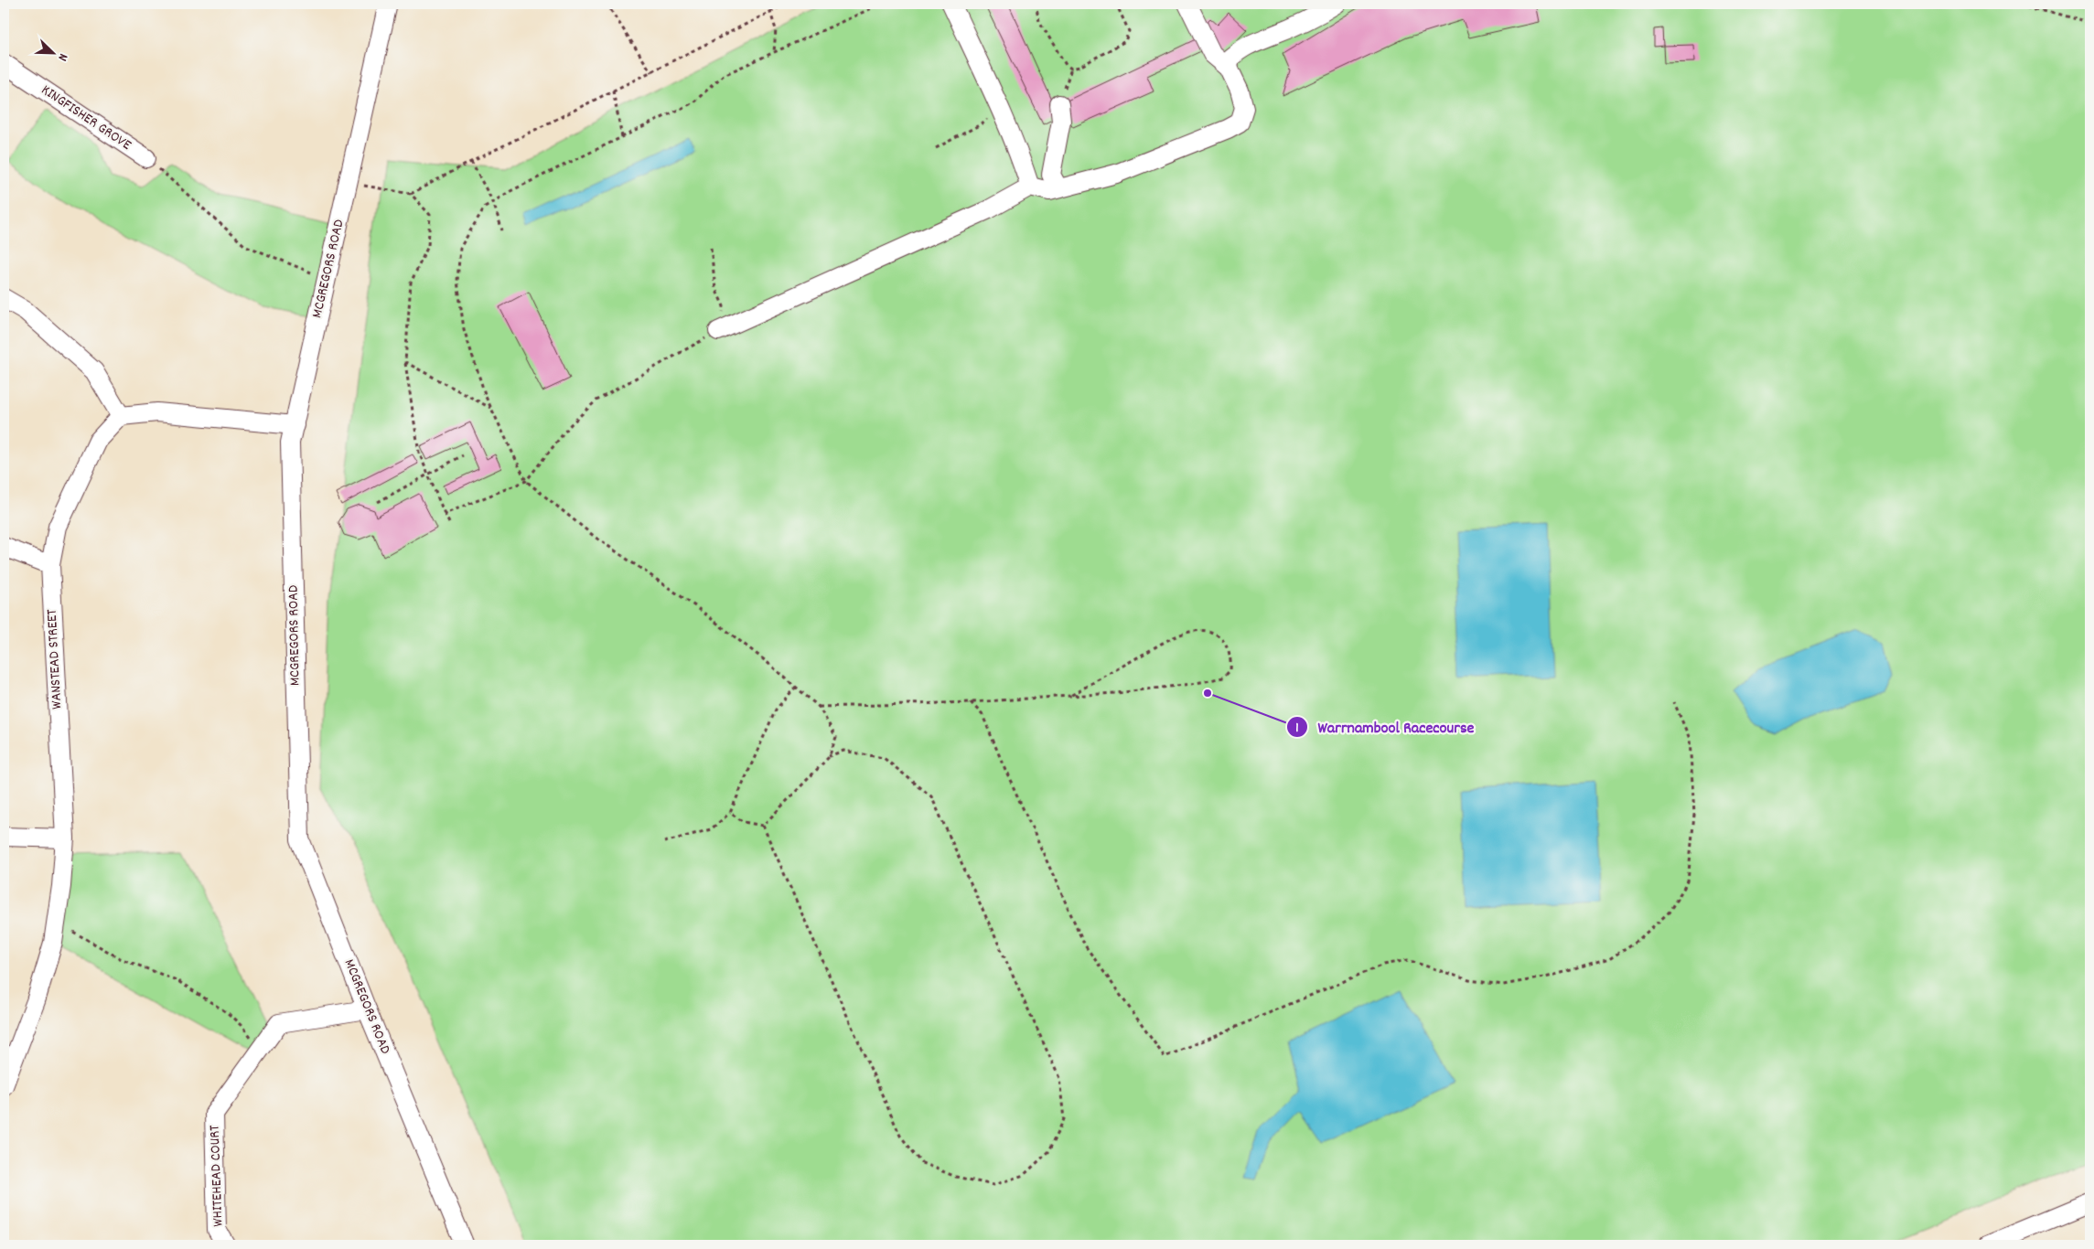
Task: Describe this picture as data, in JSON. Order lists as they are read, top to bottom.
{
  "streets": {
    "street": [
      "KINGFISHER GROVE",
      "MCGREGORS ROAD",
      "WANSTEAD STREET",
      "WHITEHEAD COURT"
    ]
  },
  "crossings": [
    ["MCGREGORS ROAD", "WHITEHEAD COURT"]
  ],
  "places": ["Warrnambool Racecourse"],
  "north": "bottom right"
}
